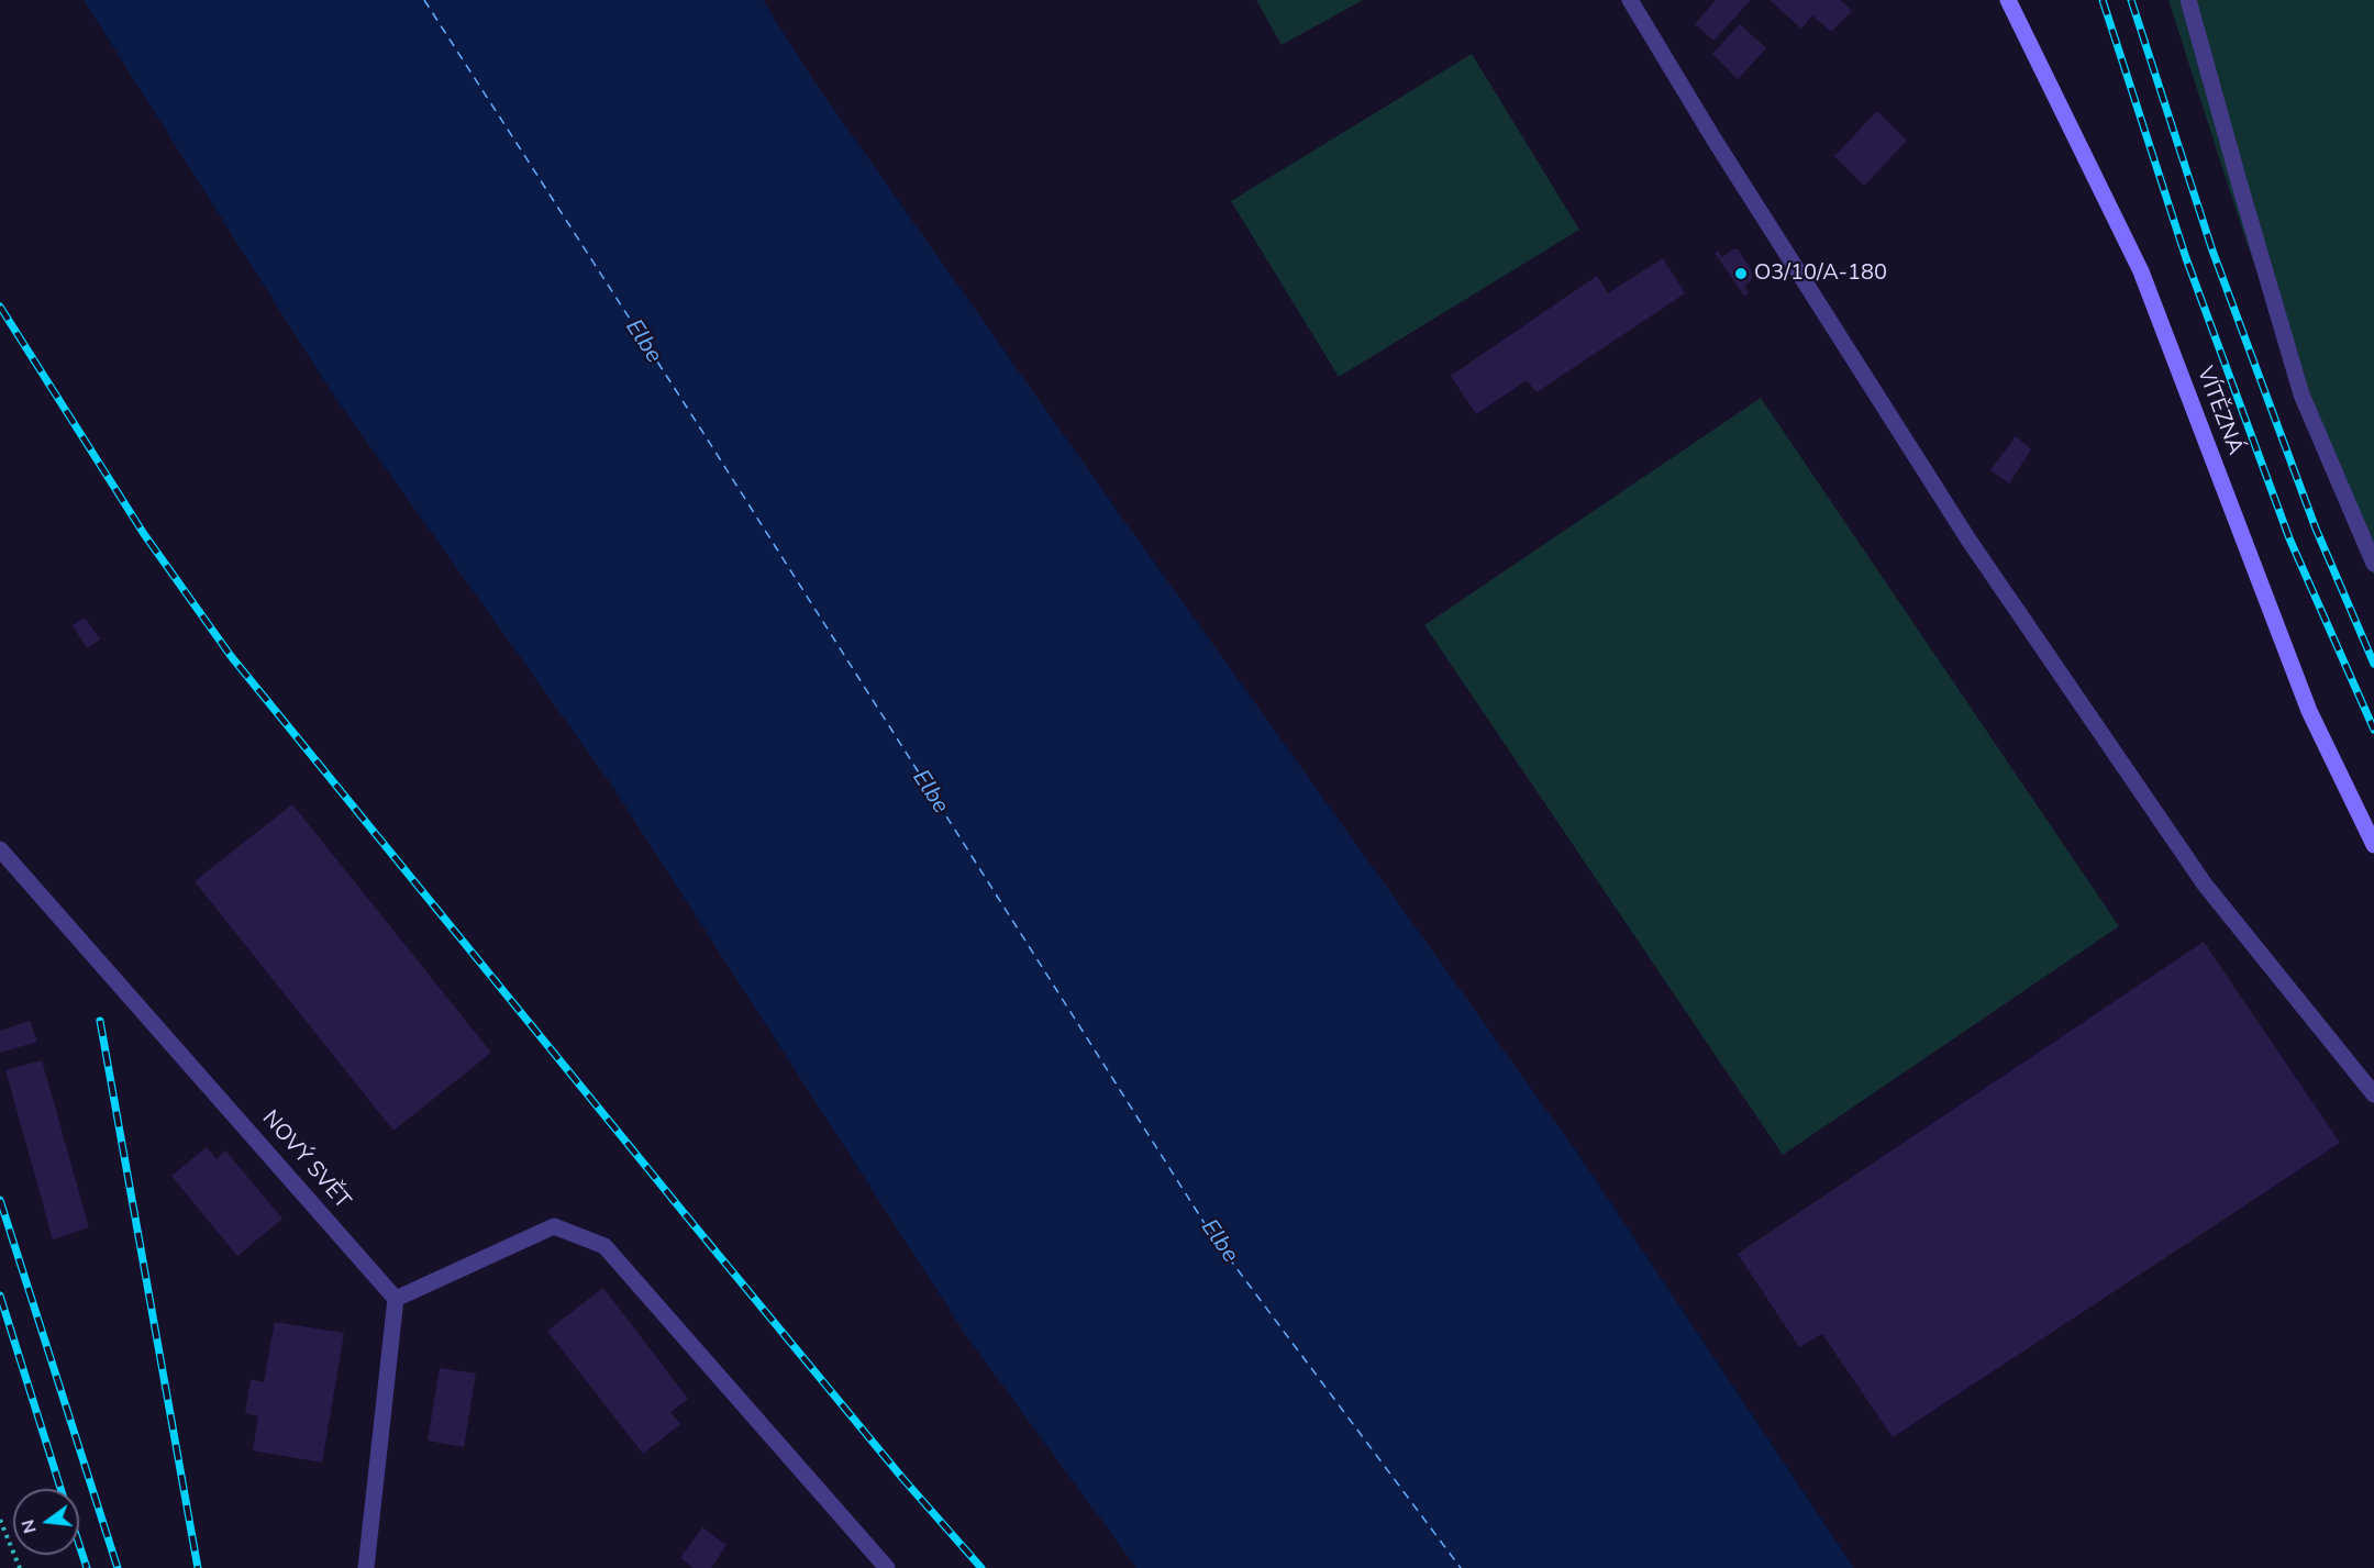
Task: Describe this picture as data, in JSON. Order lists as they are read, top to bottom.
{
  "streets": {
    "main road": ["VÍTĚZNÁ"],
    "street": ["NOVÝ SVĚT"]
  },
  "water": ["Elbe"],
  "places": ["O3/10/A-180"],
  "north": "left"
}
